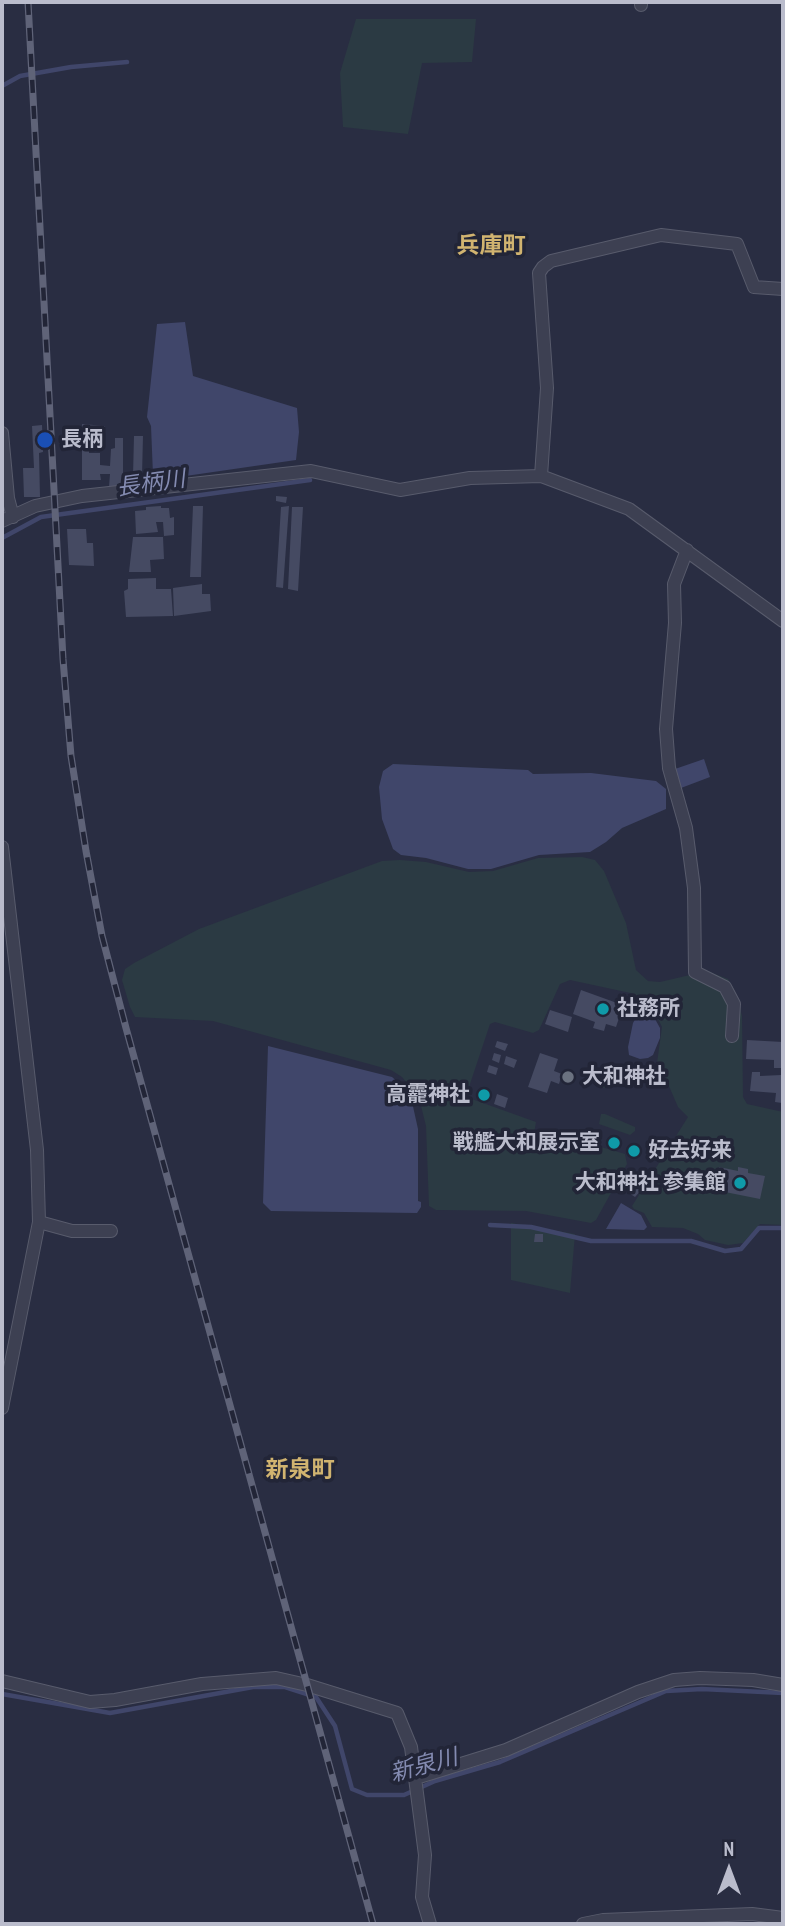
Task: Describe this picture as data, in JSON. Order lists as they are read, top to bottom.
{
  "districts": ["兵庫町", "新泉町"],
  "water": ["長柄川", "新泉川"],
  "places": [
    "長柄",
    "社務所",
    "大和神社",
    "高龗神社",
    "戦艦大和展示室",
    "好去好来",
    "大和神社 参集館"
  ],
  "north": "top"
}
